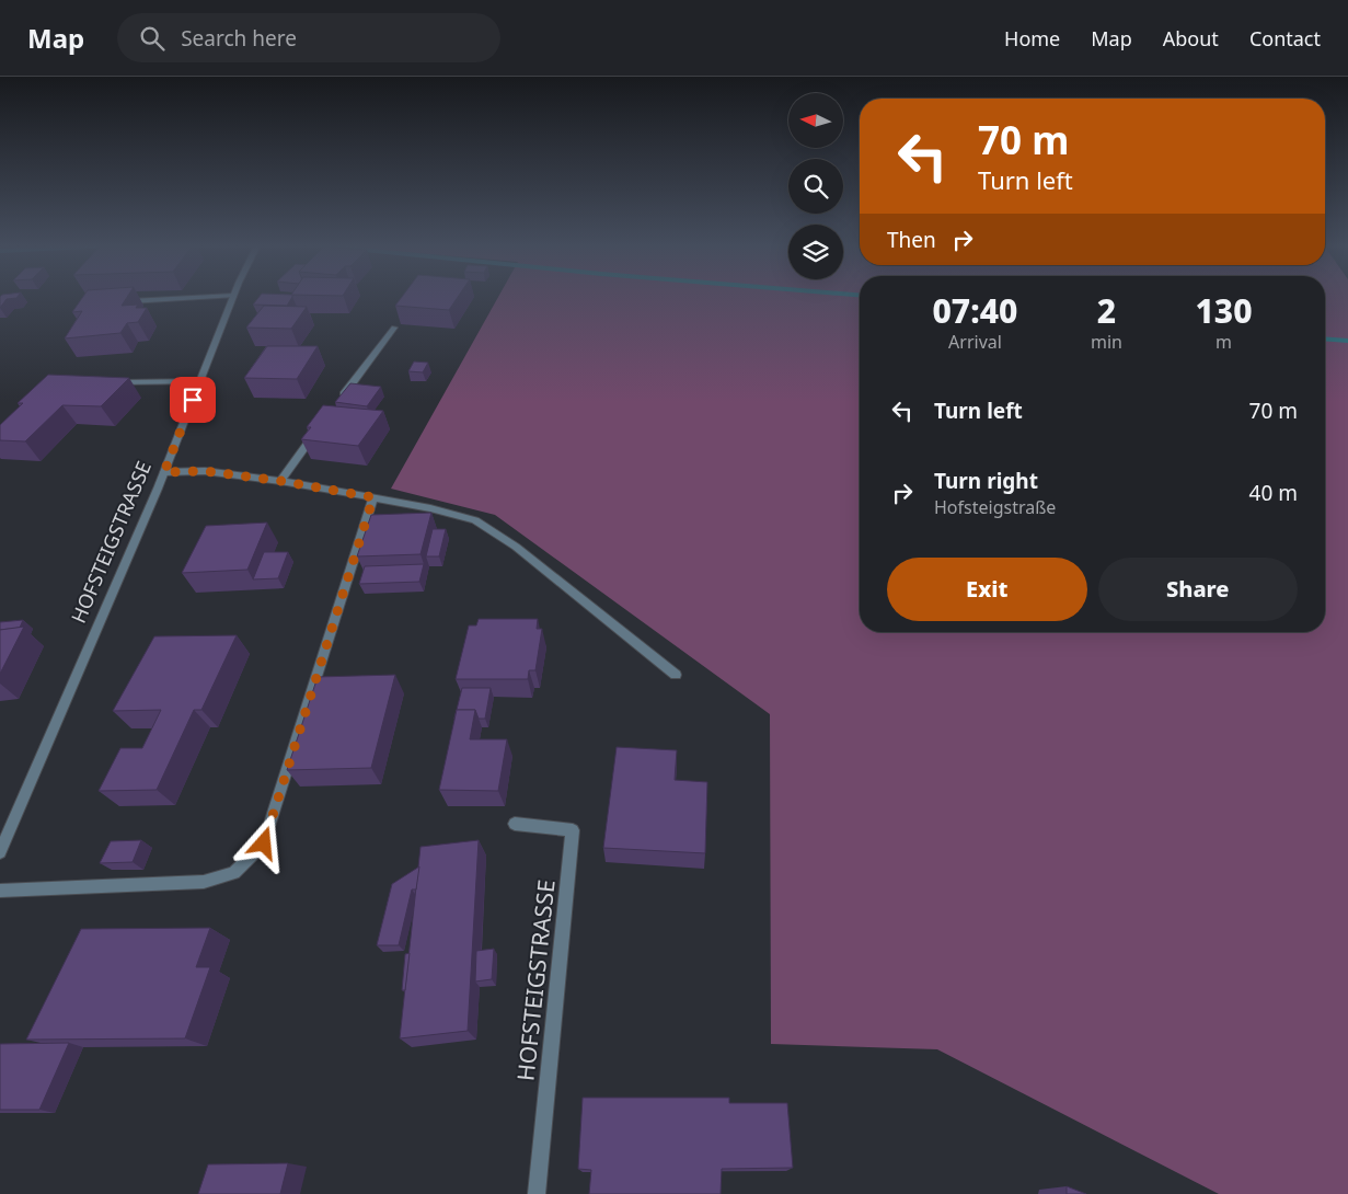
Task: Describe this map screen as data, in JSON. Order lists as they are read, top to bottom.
{
  "streets": {
    "street": ["HOFSTEIGSTRASSE"]
  },
  "north": "left",
  "page": {
    "header": "Map",
    "search": "Search here",
    "nav": [
      "Home",
      "Map",
      "About",
      "Contact"
    ],
    "turn": ["70 m", "Turn left"],
    "then": "Then",
    "eta": [
      "07:40",
      "Arrival",
      "2",
      "min",
      "130",
      "m"
    ],
    "list": [
      {
        "name": "Turn left",
        "value": "70 m"
      },
      {
        "name": "Turn right",
        "note": "Hofsteigstraße",
        "value": "40 m"
      }
    ],
    "buttons": ["Exit", "Share"]
  }
}
